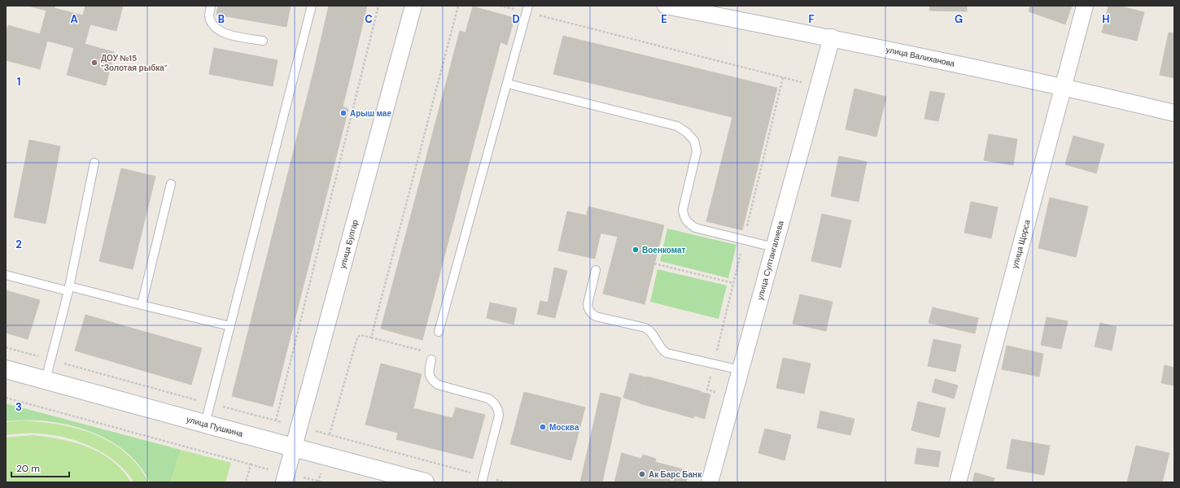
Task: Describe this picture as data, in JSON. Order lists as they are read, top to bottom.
{
  "streets": {
    "main road": ["улица Пушкина"],
    "street": [
      "улица Валиханова",
      "улица Булгар",
      "улица Щорса",
      "улица Султангалиева"
    ]
  },
  "crossings": [
    ["улица Валиханова", "улица Щорса"],
    ["улица Валиханова", "улица Султангалиева"],
    ["улица Булгар", "улица Пушкина"]
  ],
  "places": [
    "ДОУ №15 \"Золотая рыбка\"",
    "Арыш мае",
    "Военкомат",
    "Москва",
    "Ак Барс Банк"
  ],
  "scale_bar": "20 m",
  "grid": {
    "columns": [
      "A",
      "B",
      "C",
      "D",
      "E",
      "F",
      "G",
      "H"
    ],
    "rows": ["1", "2", "3"]
  }
}
